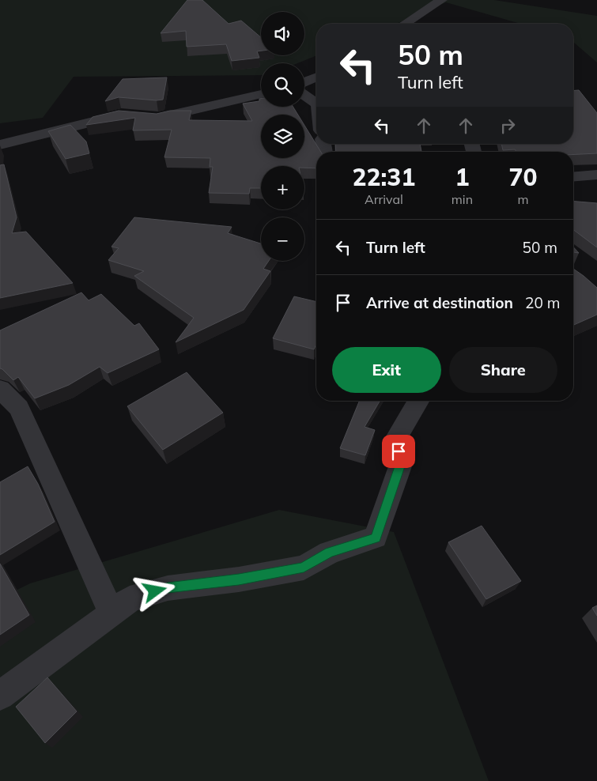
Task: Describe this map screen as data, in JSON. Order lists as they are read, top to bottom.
{
  "page": {
    "map_buttons": ["+", "−"],
    "turn": ["50 m", "Turn left"],
    "eta": [
      "22:31",
      "Arrival",
      "1",
      "min",
      "70",
      "m"
    ],
    "list": [
      {
        "name": "Turn left",
        "value": "50 m"
      },
      {
        "name": "Arrive at destination",
        "value": "20 m"
      }
    ],
    "buttons": ["Exit", "Share"]
  }
}
